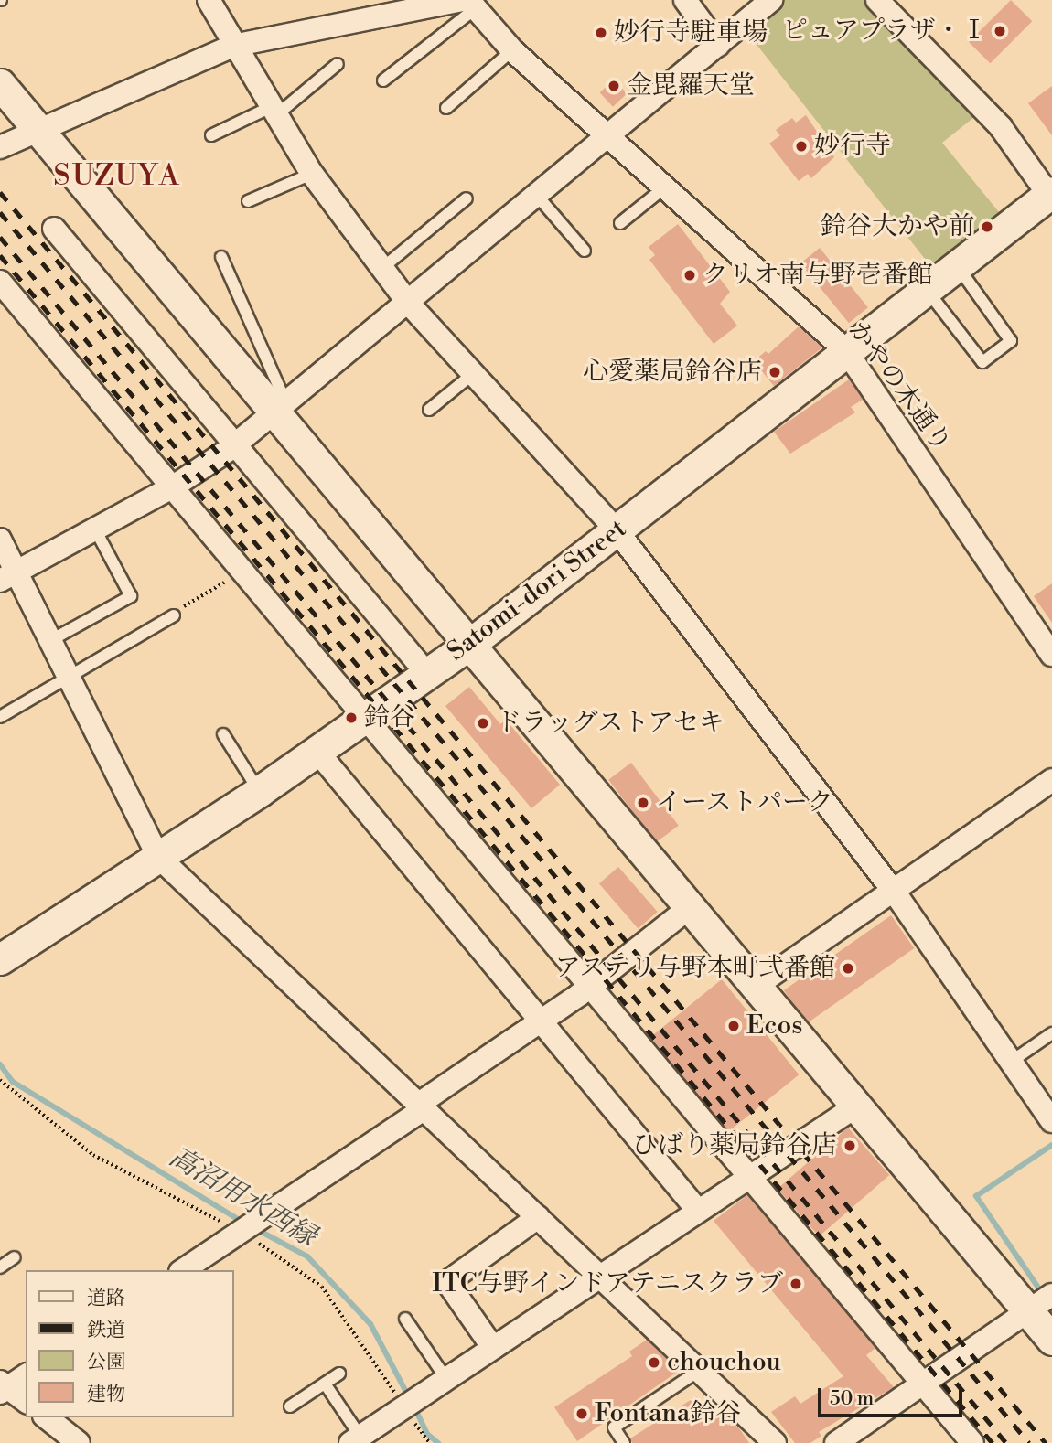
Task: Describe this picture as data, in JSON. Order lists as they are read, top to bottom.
{
  "streets": {
    "street": ["かやの木通り", "Satomi-dori Street"]
  },
  "crossings": [
    ["かやの木通り", "Satomi-dori Street"]
  ],
  "districts": ["SUZUYA"],
  "water": ["高沼用水西縁"],
  "places": [
    "ピュアプラザ・Ⅰ",
    "妙行寺駐車場",
    "金毘羅天堂",
    "妙行寺",
    "鈴谷大かや前",
    "クリオ南与野壱番館",
    "心愛薬局鈴谷店",
    "鈴谷",
    "ドラッグストアセキ",
    "イーストパーク",
    "アステリ与野本町弐番館",
    "Ecos",
    "ひばり薬局鈴谷店",
    "ITC与野インドアテニスクラブ",
    "chouchou",
    "Fontana鈴谷"
  ],
  "legend": [
    "道路",
    "鉄道",
    "公園",
    "建物"
  ],
  "scale_bar": "50 m"
}
